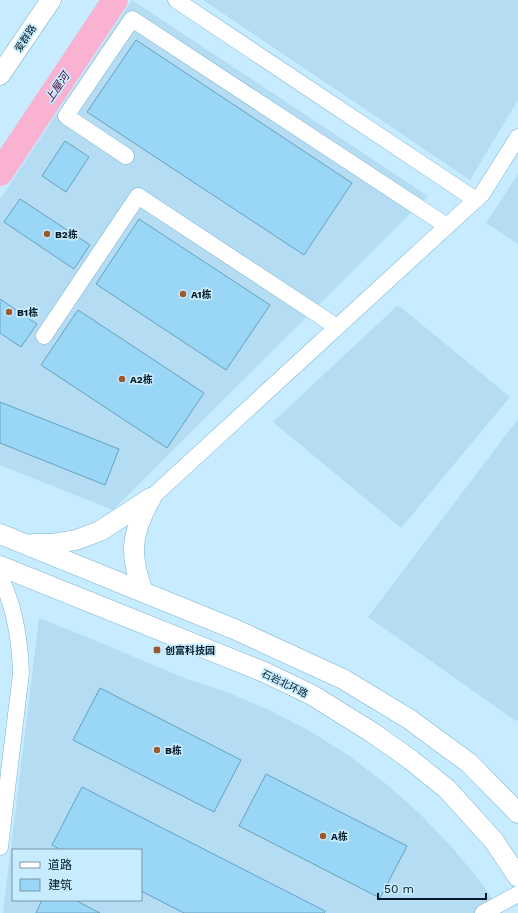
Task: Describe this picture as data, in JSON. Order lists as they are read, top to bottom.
{
  "streets": {
    "main road": ["爱群路", "石岩北环路"]
  },
  "water": ["上屋河"],
  "places": {
    "other": [
      "B2栋",
      "A1栋",
      "B1栋",
      "A2栋",
      "B栋",
      "A栋"
    ],
    "transit": ["创富科技园"]
  },
  "legend": ["道路", "建筑"],
  "scale_bar": "50 m"
}
